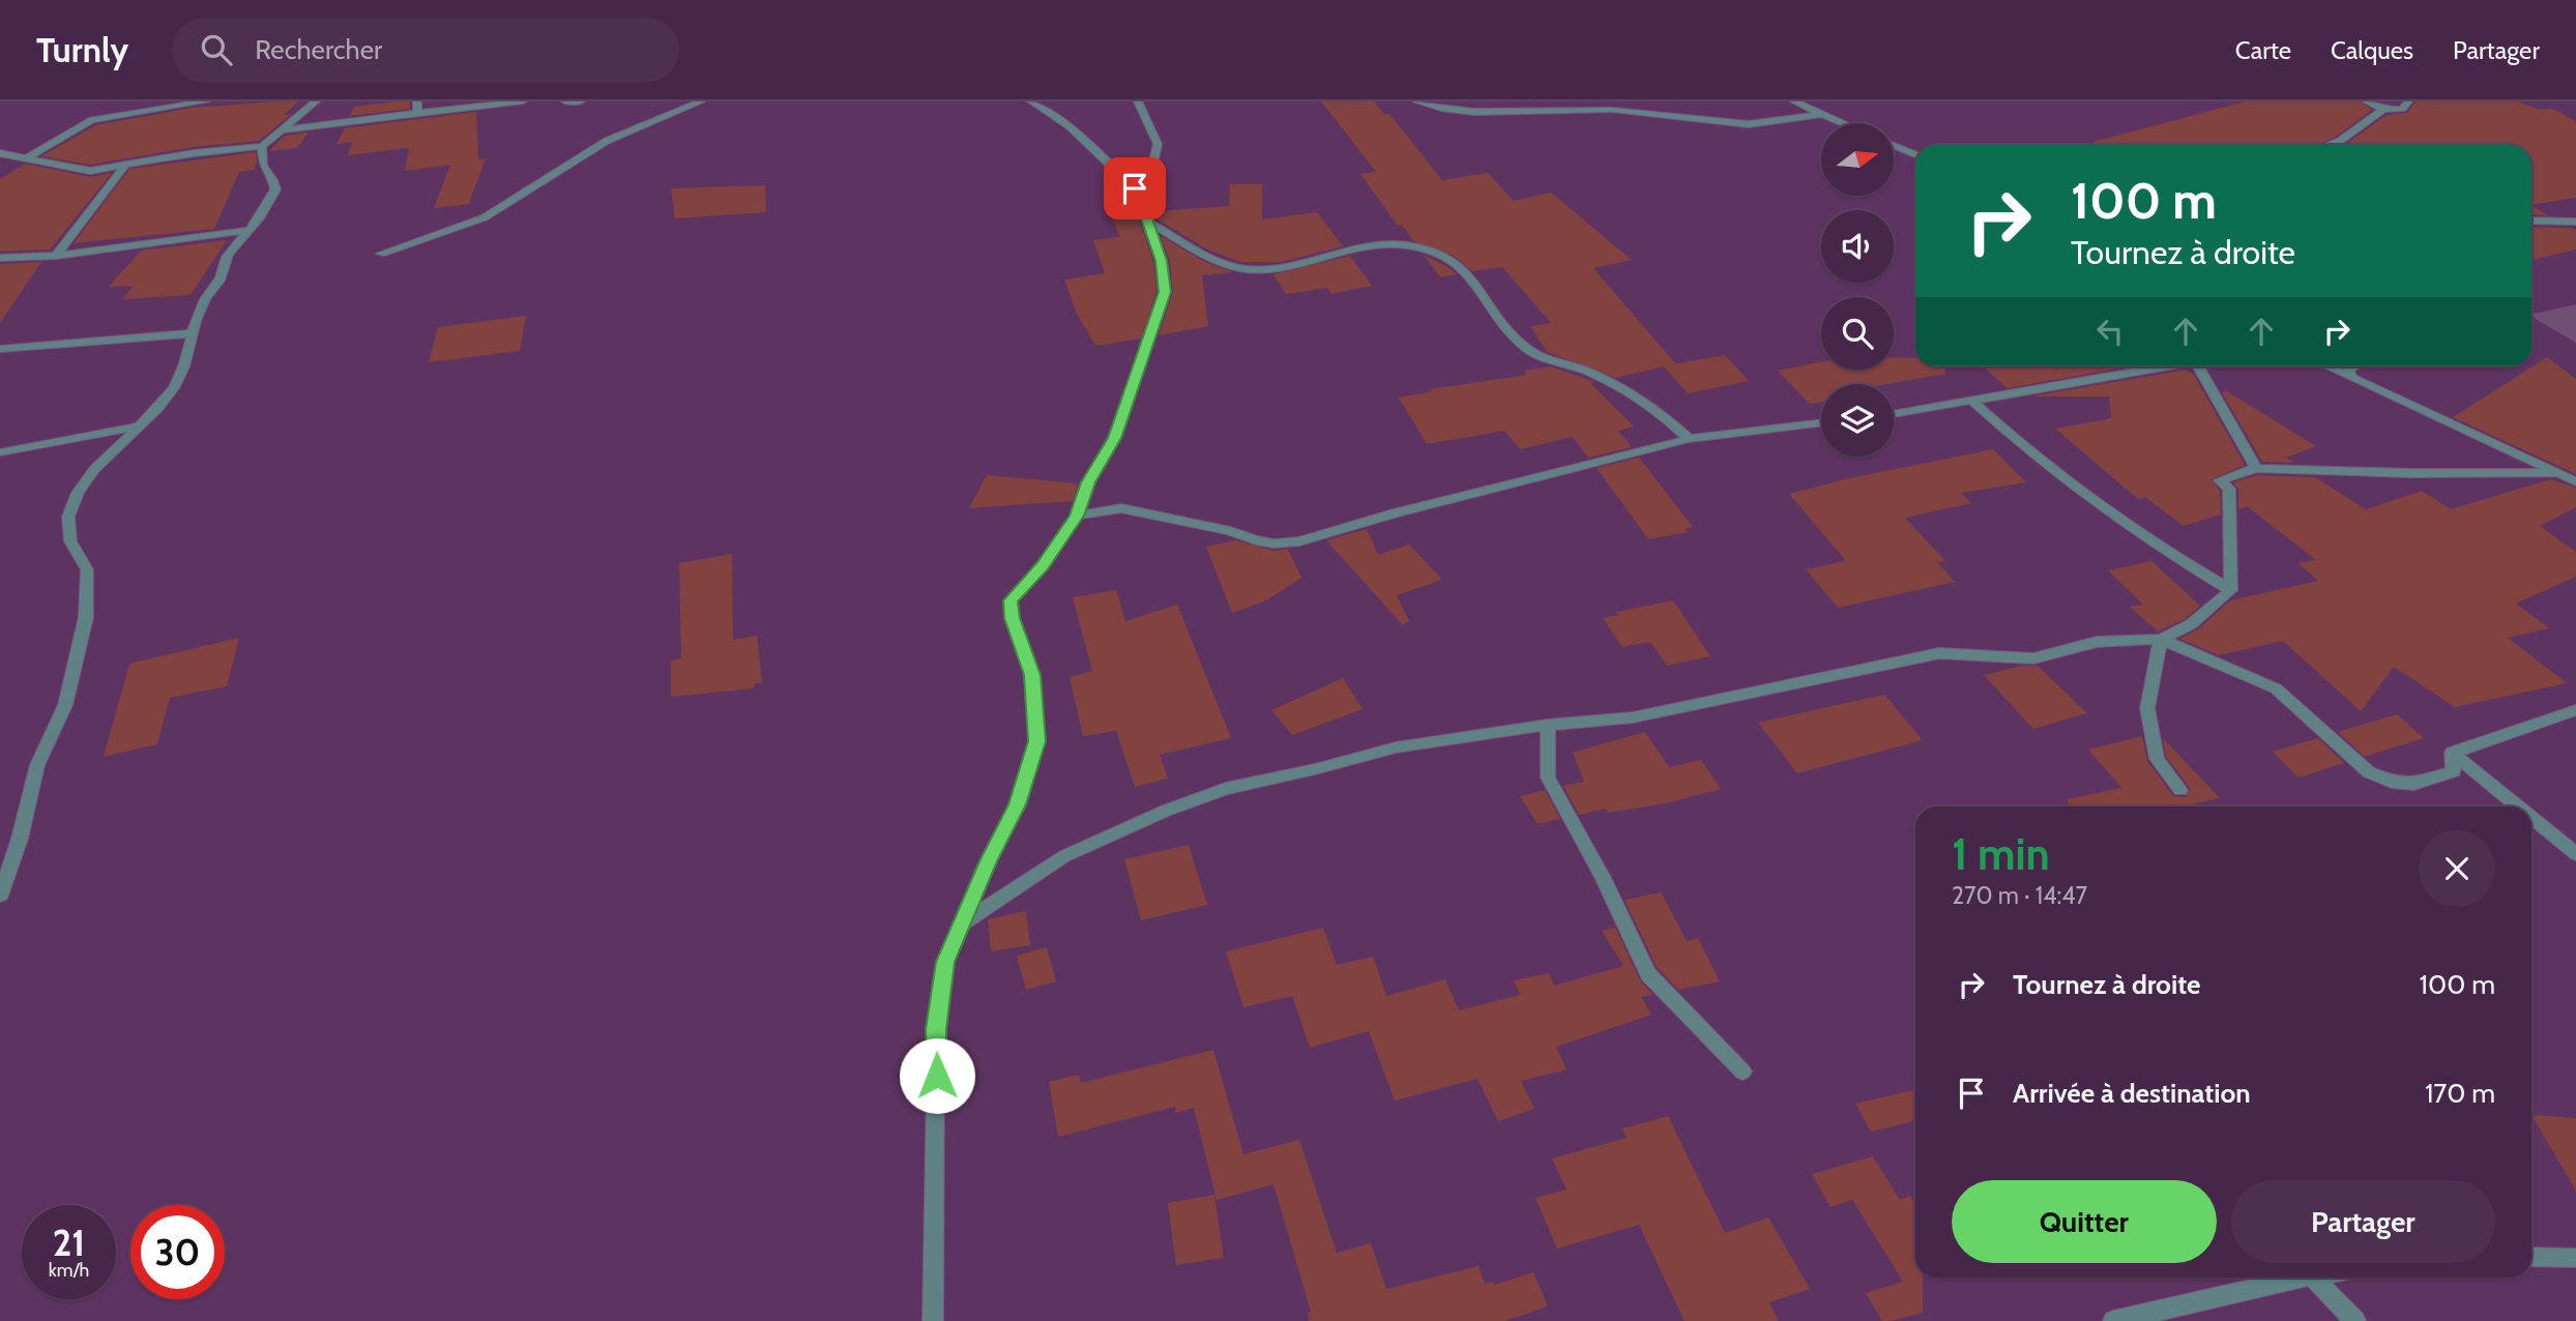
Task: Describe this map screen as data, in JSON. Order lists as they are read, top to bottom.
{
  "north": "right",
  "page": {
    "header": "Turnly",
    "search": "Rechercher",
    "nav": ["Carte", "Calques", "Partager"],
    "turn": ["100 m", "Tournez à droite"],
    "heading": ["1 min", "270 m · 14:47"],
    "list": [
      {
        "name": "Tournez à droite",
        "value": "100 m"
      },
      {
        "name": "Arrivée à destination",
        "value": "170 m"
      }
    ],
    "buttons": ["Quitter", "Partager"],
    "speed": "21 km/h",
    "limit": "30"
  }
}
